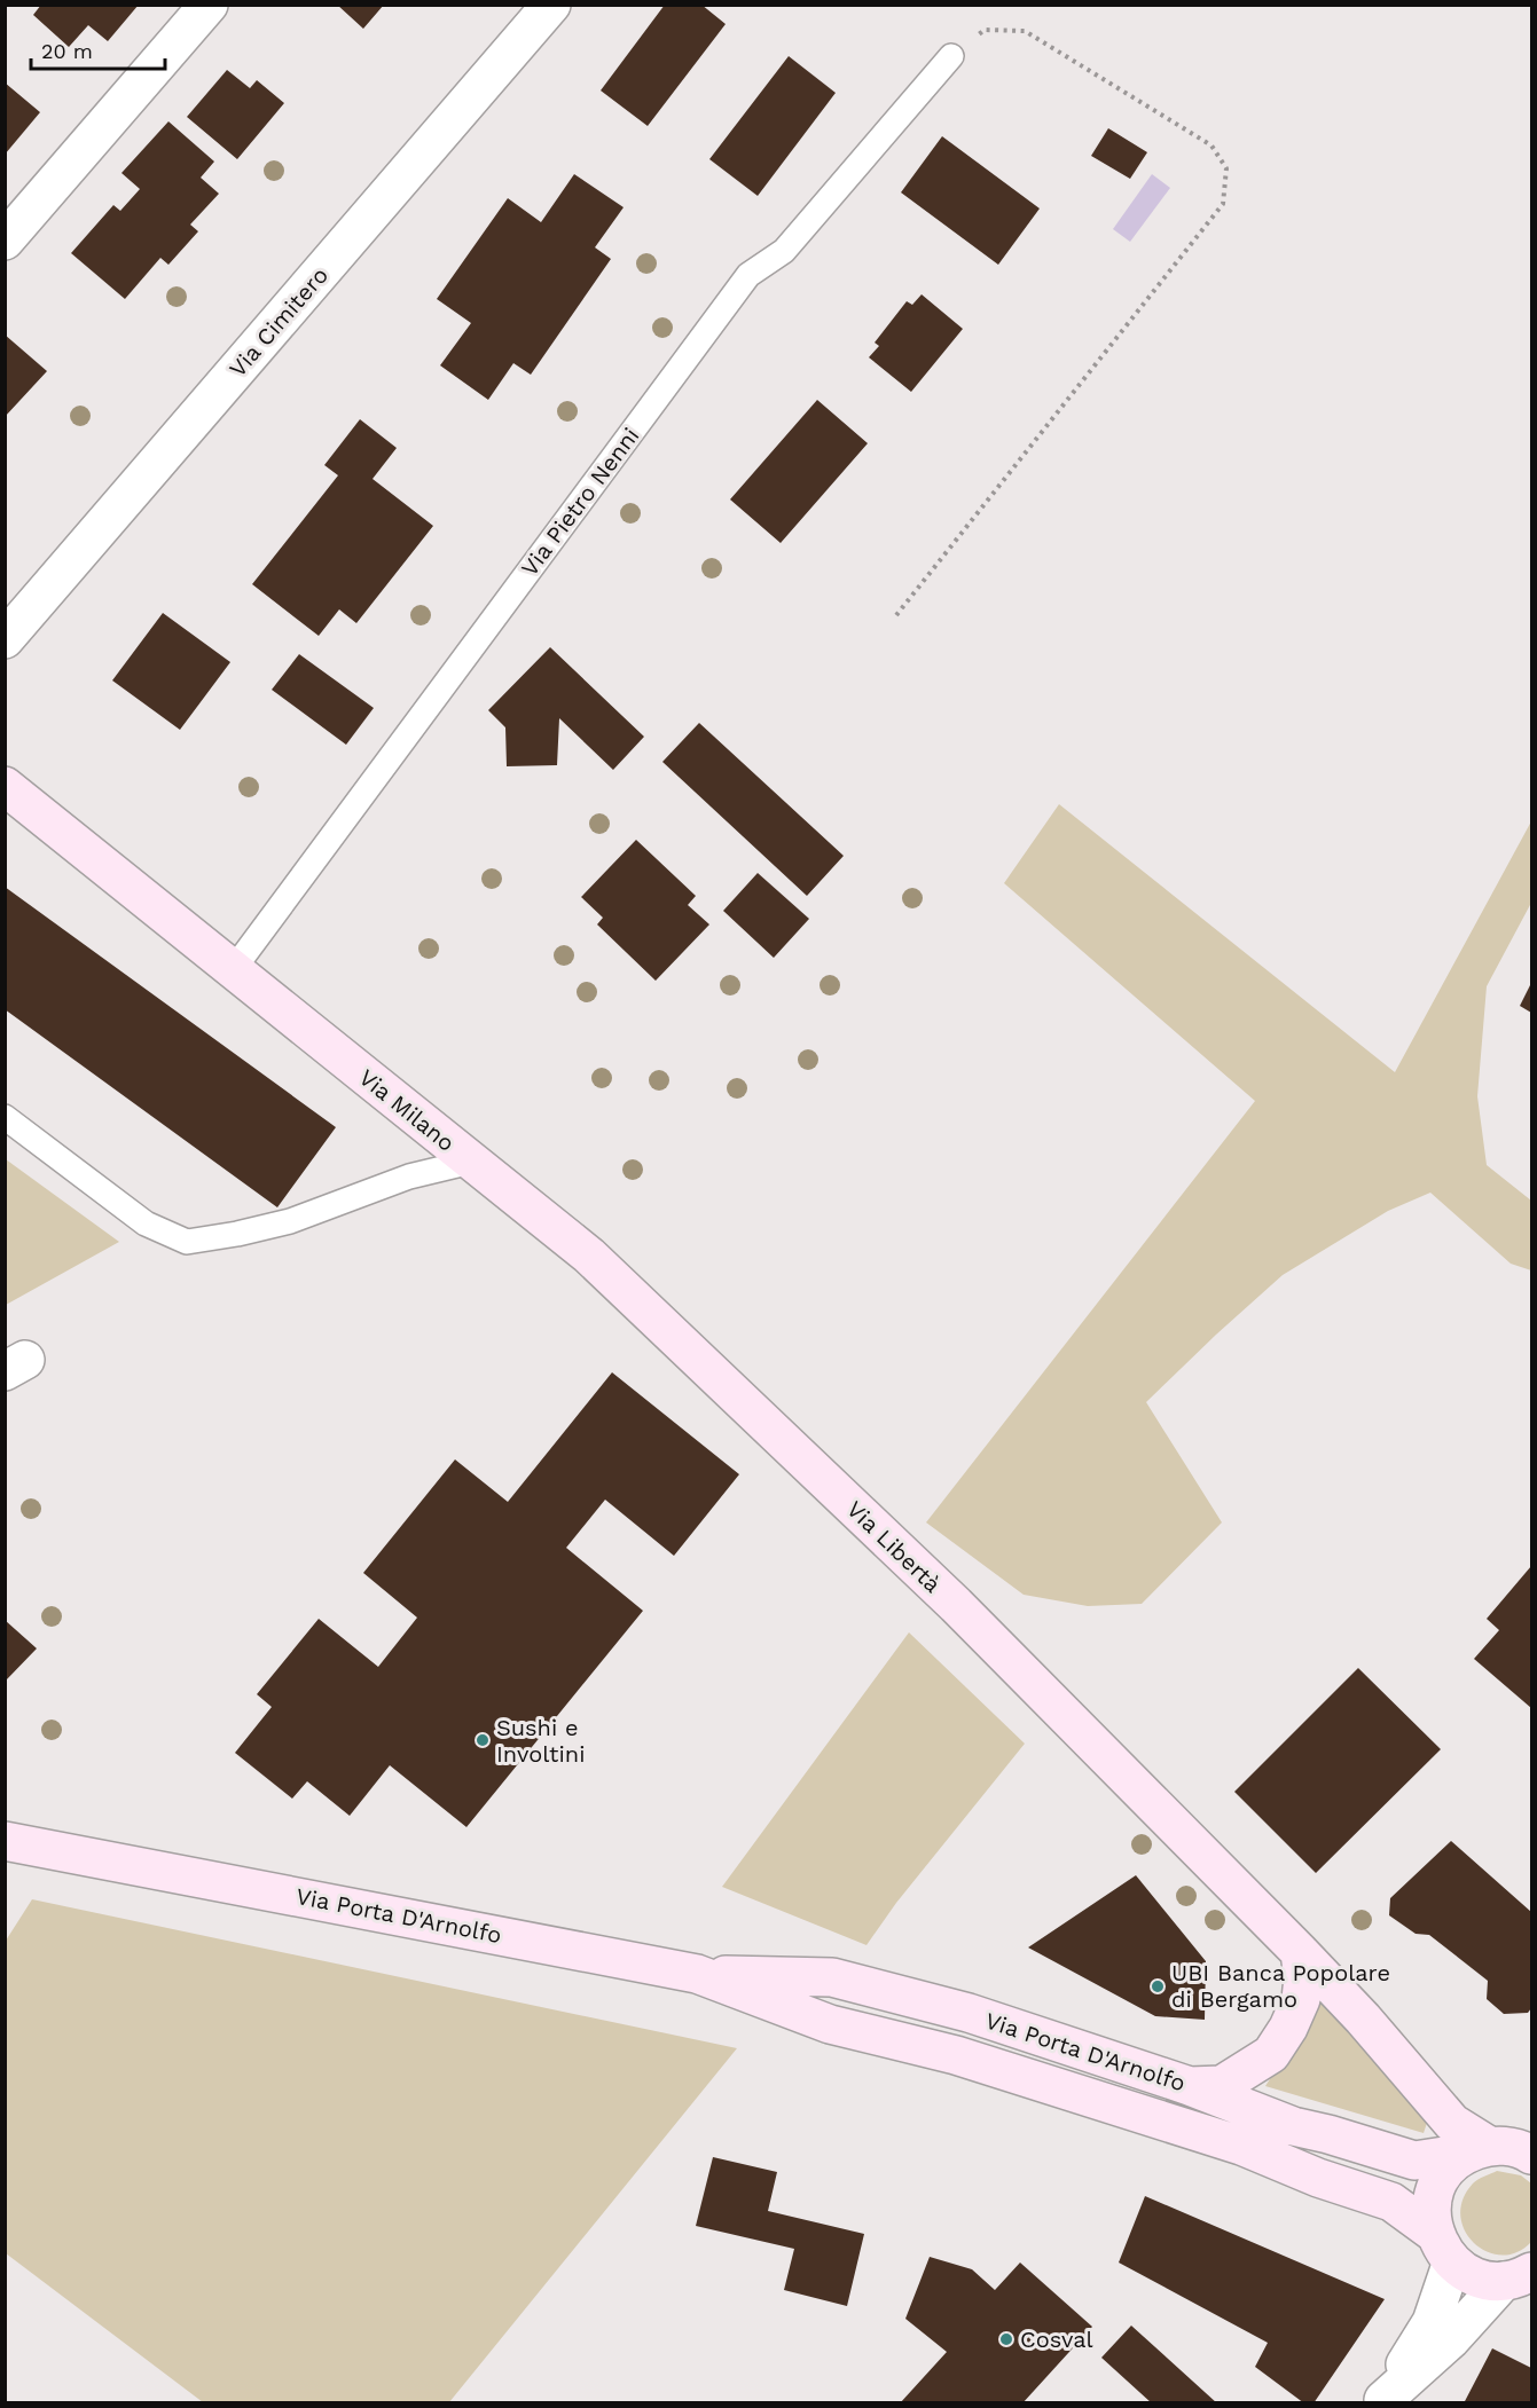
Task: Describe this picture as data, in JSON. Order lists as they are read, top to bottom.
{
  "streets": {
    "main road": ["Via Milano", "Via Libertà", "Via Porta D'Arnolfo"],
    "street": ["Via Cimitero"],
    "lane": ["Via Pietro Nenni"]
  },
  "crossings": [
    ["Via Pietro Nenni", "Via Milano"],
    ["Via Milano", "Via Libertà"],
    ["Via Libertà", "Via Porta D'Arnolfo"]
  ],
  "places": ["Sushi e Involtini", "UBI Banca Popolare di Bergamo", "Cosval"],
  "scale_bar": "20 m"
}
